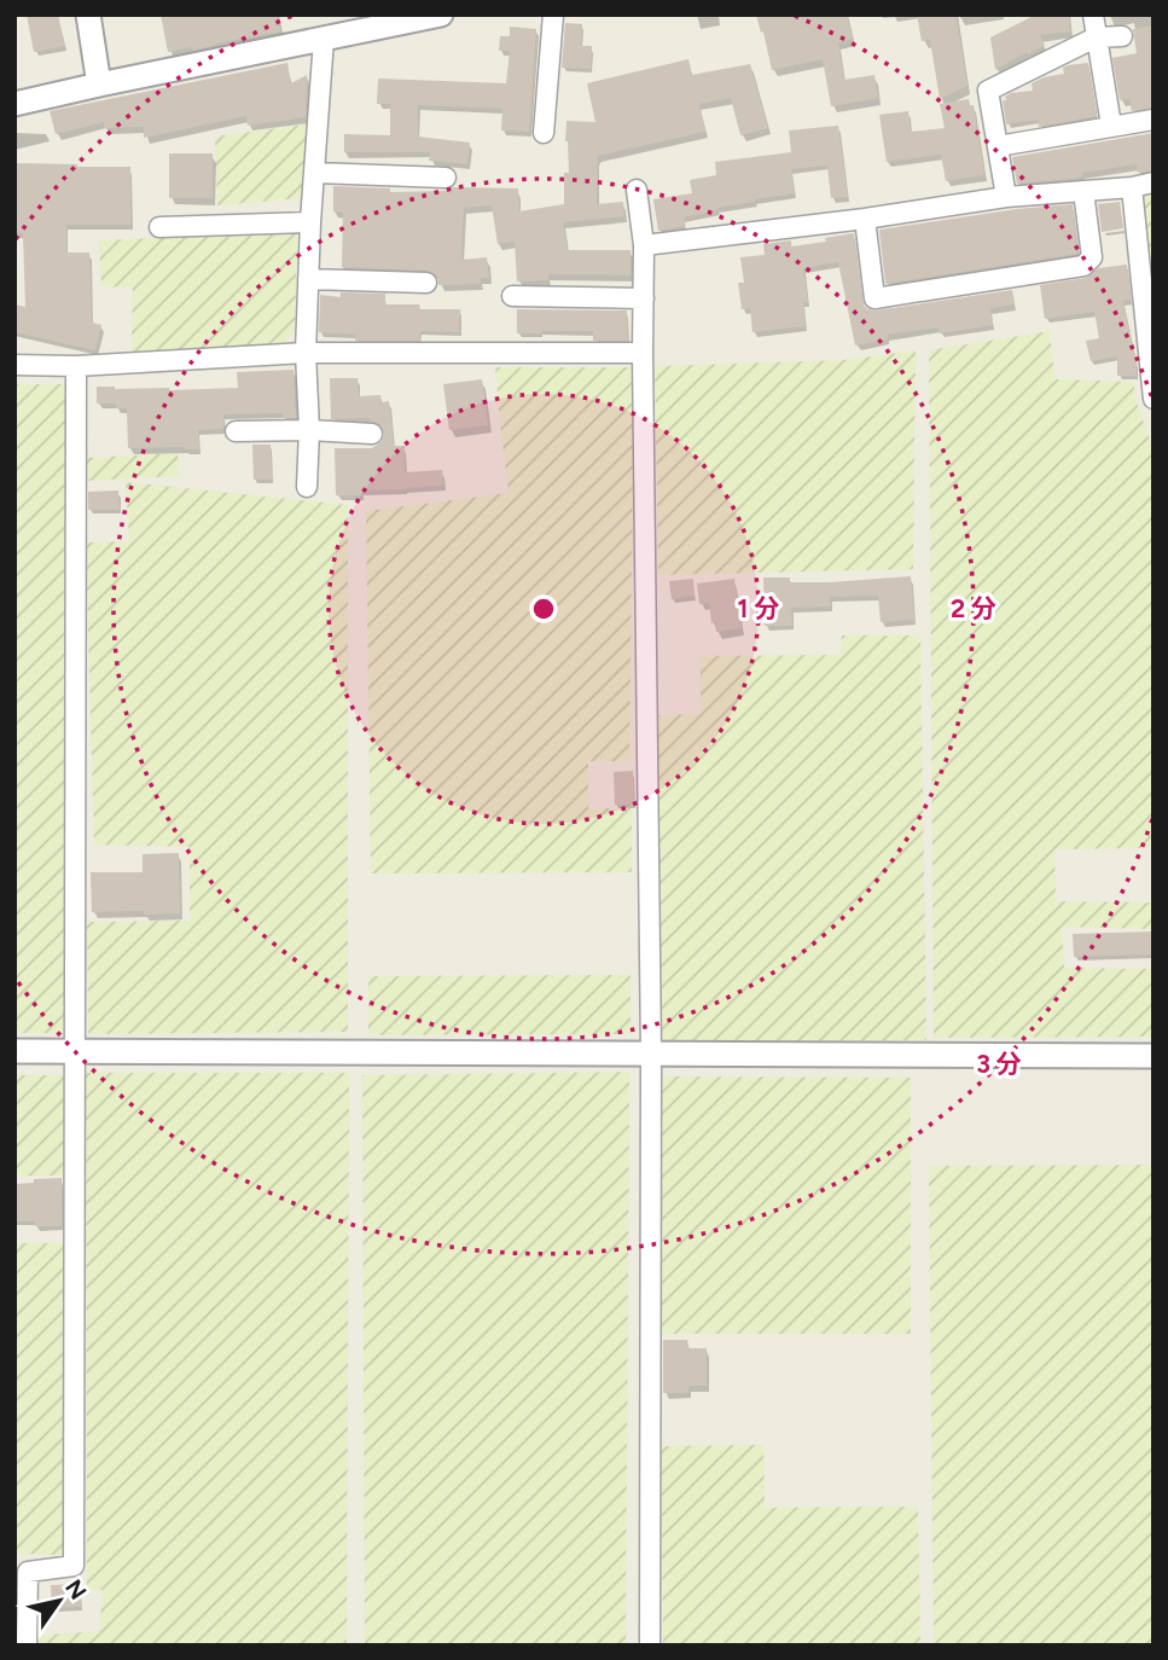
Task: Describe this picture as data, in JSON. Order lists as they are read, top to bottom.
{
  "north": "top right",
  "rings": ["1 分", "2 分", "3 分"]
}
